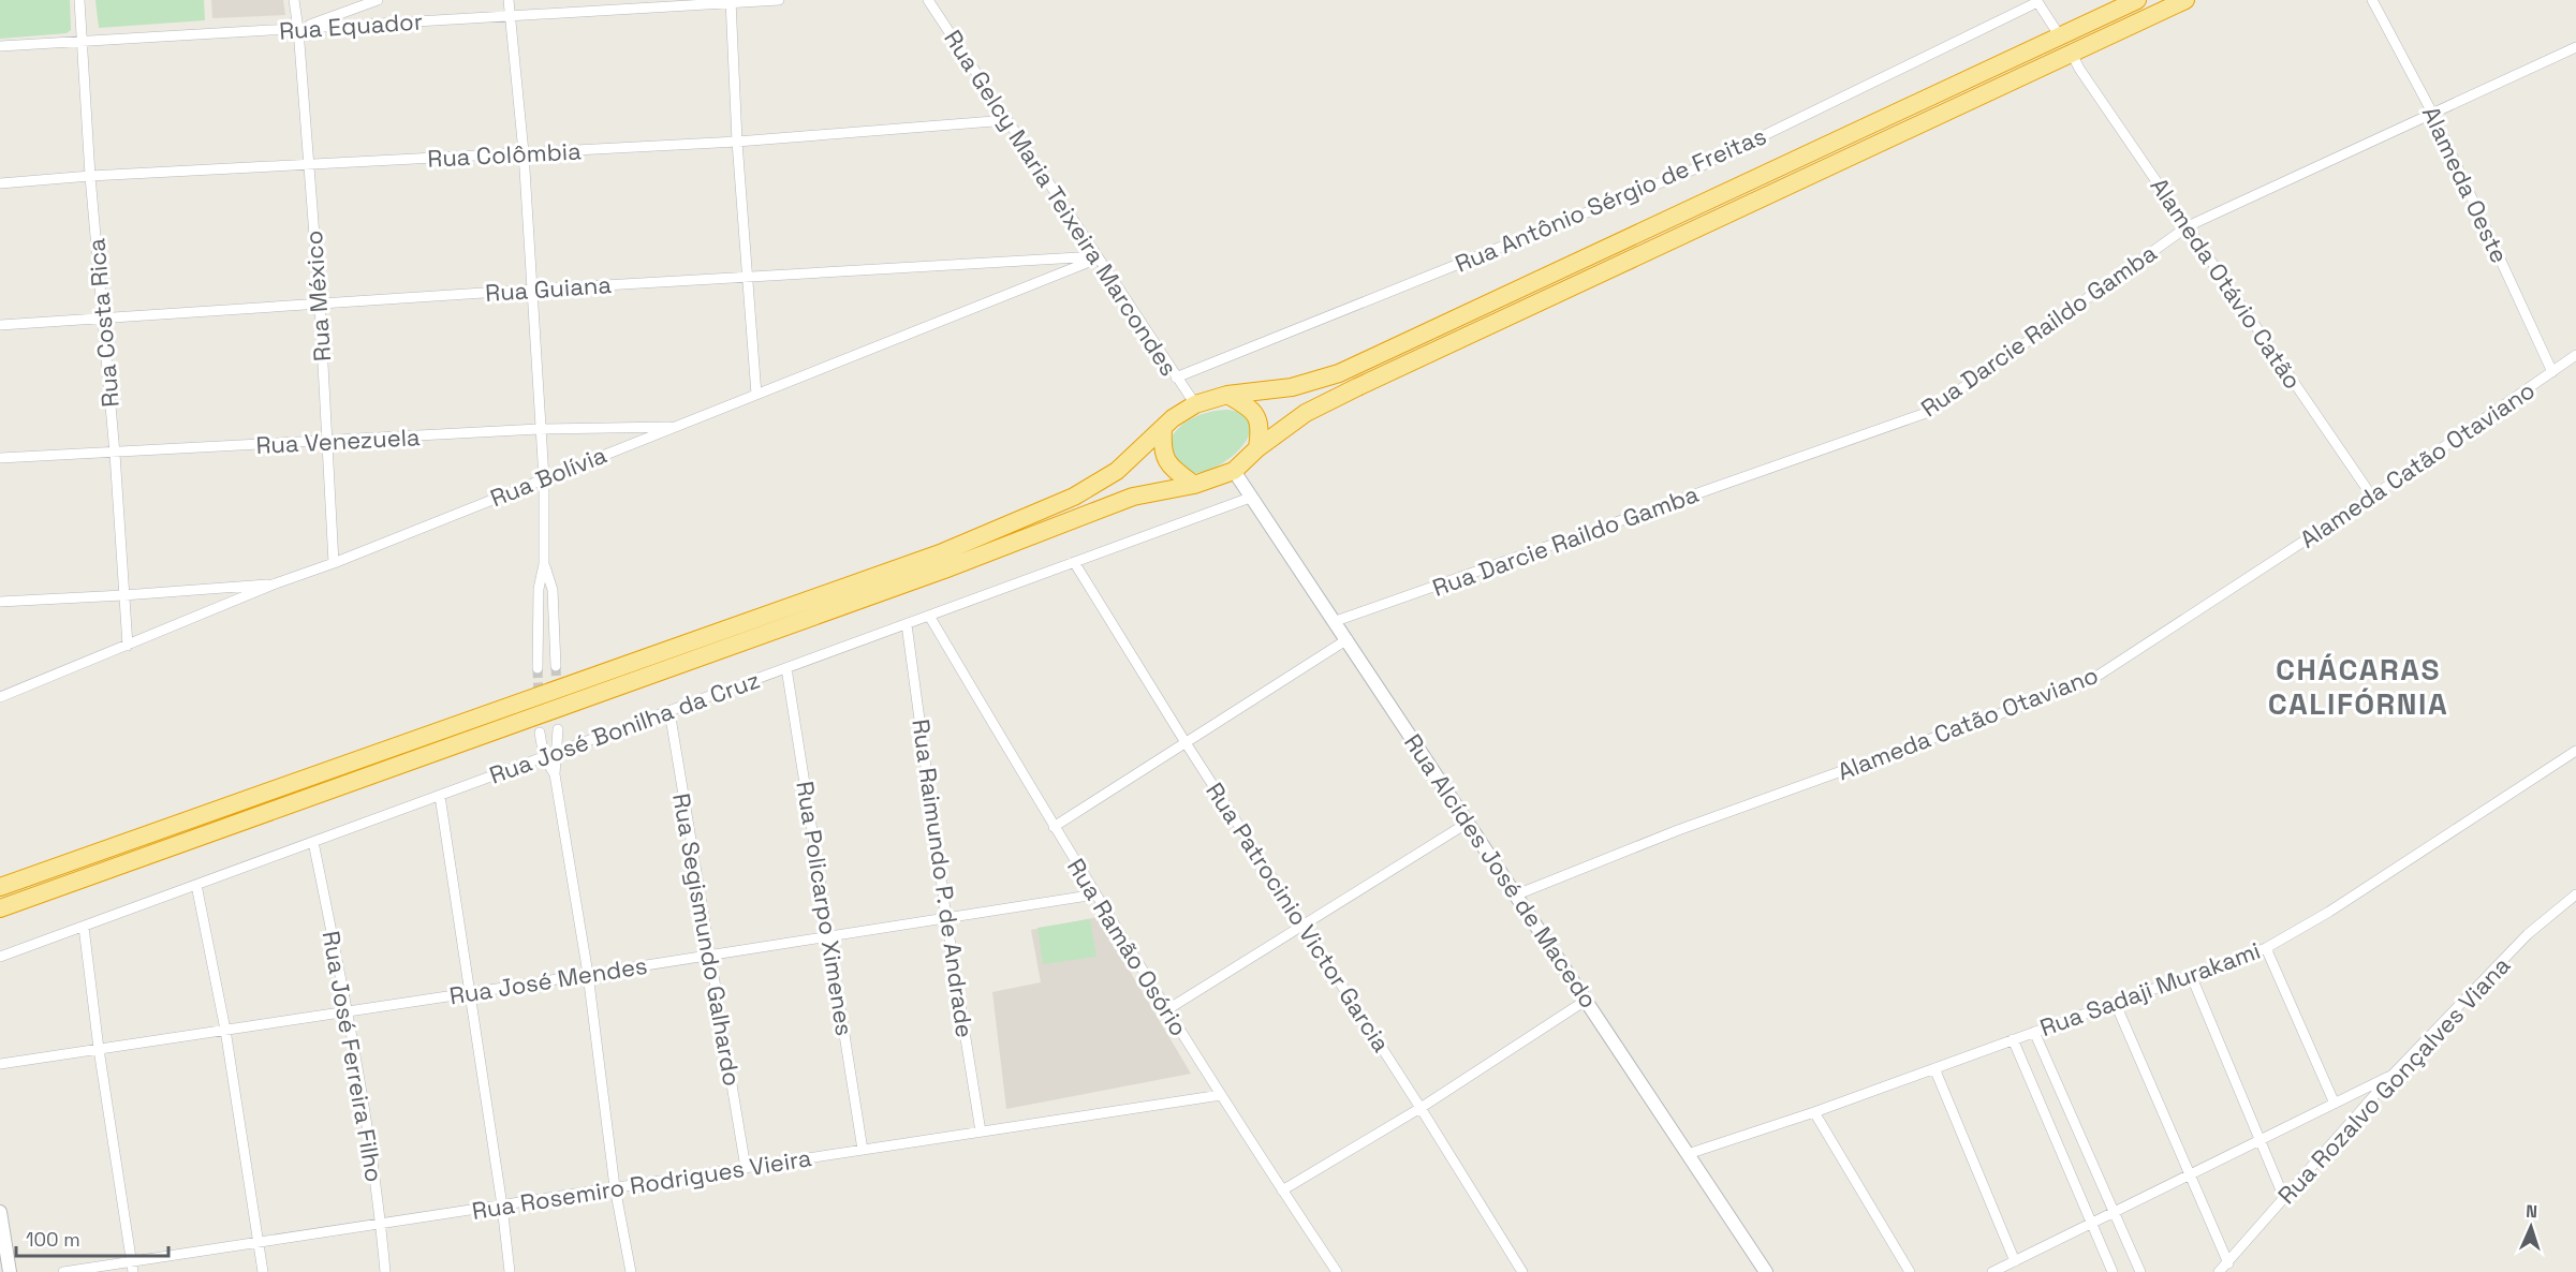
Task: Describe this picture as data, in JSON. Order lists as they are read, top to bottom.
{
  "streets": {
    "street": [
      "Rua Equador",
      "Rua Colômbia",
      "Alameda Oeste",
      "Rua Antônio Sérgio de Freitas",
      "Rua Gelcy Maria Teixeira Marcondes",
      "Alameda Otávio Catão",
      "Rua Guiana",
      "Rua México",
      "Rua Costa Rica",
      "Rua Darcie Raildo Gamba",
      "Rua Venezuela",
      "Alameda Catão Otaviano",
      "Rua Bolívia",
      "Rua José Bonilha da Cruz",
      "Rua Alcídes José de Macedo",
      "Rua Raimundo P. de Andrade",
      "Rua Policarpo Ximenes",
      "Rua Patrocinio Victor Garcia",
      "Rua Segismundo Galhardo",
      "Rua Ramão Osório",
      "Rua José Mendes",
      "Rua Sadaji Murakami",
      "Rua José Ferreira Filho",
      "Rua Rozalvo Gonçalves Viana",
      "Rua Rosemiro Rodrigues Vieira"
    ]
  },
  "crossings": [
    ["Rua Equador", "Rua México"],
    ["Rua Equador", "Rua Costa Rica"],
    ["Rua Colômbia", "Rua Gelcy Maria Teixeira Marcondes"],
    ["Rua Colômbia", "Rua México"],
    ["Rua Colômbia", "Rua Costa Rica"],
    ["Alameda Oeste", "Rua Darcie Raildo Gamba"],
    ["Alameda Oeste", "Alameda Catão Otaviano"],
    ["Rua Antônio Sérgio de Freitas", "Rua Gelcy Maria Teixeira Marcondes"],
    ["Rua Gelcy Maria Teixeira Marcondes", "Rua Guiana"],
    ["Rua Gelcy Maria Teixeira Marcondes", "Rua Bolívia"],
    ["Rua Gelcy Maria Teixeira Marcondes", "Rua Alcídes José de Macedo"],
    ["Alameda Otávio Catão", "Rua Darcie Raildo Gamba"],
    ["Alameda Otávio Catão", "Alameda Catão Otaviano"],
    ["Rua Guiana", "Rua México"],
    ["Rua Guiana", "Rua Costa Rica"],
    ["Rua Guiana", "Rua Bolívia"],
    ["Rua México", "Rua Venezuela"],
    ["Rua México", "Rua Bolívia"],
    ["Rua Costa Rica", "Rua Venezuela"],
    ["Rua Costa Rica", "Rua Bolívia"],
    ["Rua Darcie Raildo Gamba", "Rua Alcídes José de Macedo"],
    ["Rua Venezuela", "Rua Bolívia"],
    ["Alameda Catão Otaviano", "Rua Alcídes José de Macedo"],
    ["Rua José Bonilha da Cruz", "Rua Alcídes José de Macedo"],
    ["Rua José Bonilha da Cruz", "Rua Raimundo P. de Andrade"],
    ["Rua José Bonilha da Cruz", "Rua Policarpo Ximenes"],
    ["Rua José Bonilha da Cruz", "Rua Patrocinio Victor Garcia"],
    ["Rua José Bonilha da Cruz", "Rua Segismundo Galhardo"],
    ["Rua José Bonilha da Cruz", "Rua Ramão Osório"],
    ["Rua José Bonilha da Cruz", "Rua José Ferreira Filho"],
    ["Rua Alcídes José de Macedo", "Rua Sadaji Murakami"],
    ["Rua Raimundo P. de Andrade", "Rua José Mendes"],
    ["Rua Raimundo P. de Andrade", "Rua Rosemiro Rodrigues Vieira"],
    ["Rua Policarpo Ximenes", "Rua José Mendes"],
    ["Rua Policarpo Ximenes", "Rua Rosemiro Rodrigues Vieira"],
    ["Rua Segismundo Galhardo", "Rua José Mendes"],
    ["Rua Segismundo Galhardo", "Rua Rosemiro Rodrigues Vieira"],
    ["Rua Ramão Osório", "Rua José Mendes"],
    ["Rua Ramão Osório", "Rua Rosemiro Rodrigues Vieira"],
    ["Rua José Mendes", "Rua José Ferreira Filho"],
    ["Rua José Ferreira Filho", "Rua Rosemiro Rodrigues Vieira"]
  ],
  "districts": ["CHÁCARAS CALIFÓRNIA"],
  "scale_bar": "100 m",
  "north": "top"
}
